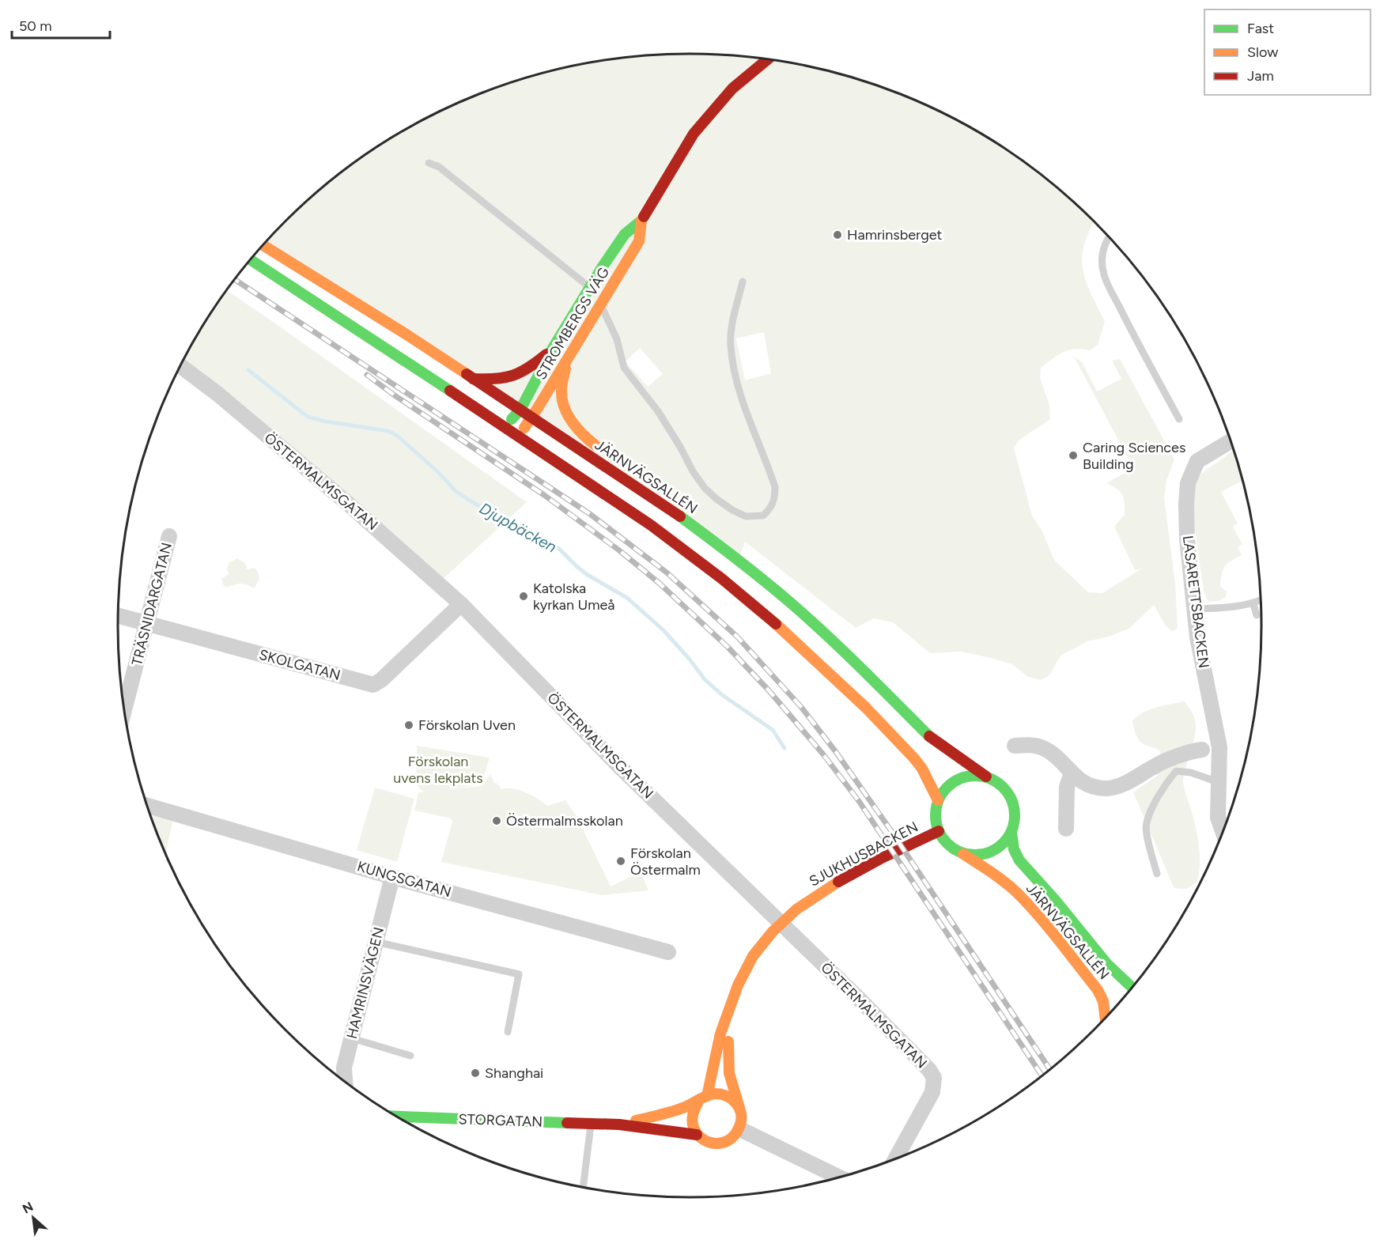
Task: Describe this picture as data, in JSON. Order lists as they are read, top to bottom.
{
  "streets": {
    "main road": [
      "STROMBERGS VÄG",
      "JÄRNVÄGSALLÉN",
      "SJUKHUSBACKEN",
      "STORGATAN"
    ],
    "street": [
      "ÖSTERMALMSGATAN",
      "LASARETTSBACKEN",
      "TRÄSNIDARGATAN",
      "SKOLGATAN",
      "KUNGSGATAN",
      "HAMRINSVÄGEN"
    ]
  },
  "crossings": [
    ["STROMBERGS VÄG", "JÄRNVÄGSALLÉN"],
    ["JÄRNVÄGSALLÉN", "SJUKHUSBACKEN"],
    ["ÖSTERMALMSGATAN", "SKOLGATAN"],
    ["TRÄSNIDARGATAN", "SKOLGATAN"],
    ["SJUKHUSBACKEN", "STORGATAN"],
    ["KUNGSGATAN", "HAMRINSVÄGEN"]
  ],
  "water": ["Djupbäcken"],
  "parks": ["Förskolan uvens lekplats"],
  "places": [
    "Hamrinsberget",
    "Caring Sciences Building",
    "Katolska kyrkan Umeå",
    "Förskolan Uven",
    "Östermalmsskolan",
    "Förskolan Östermalm",
    "Shanghai"
  ],
  "legend": ["Fast", "Slow", "Jam"],
  "scale_bar": "50 m",
  "north": "top left"
}
